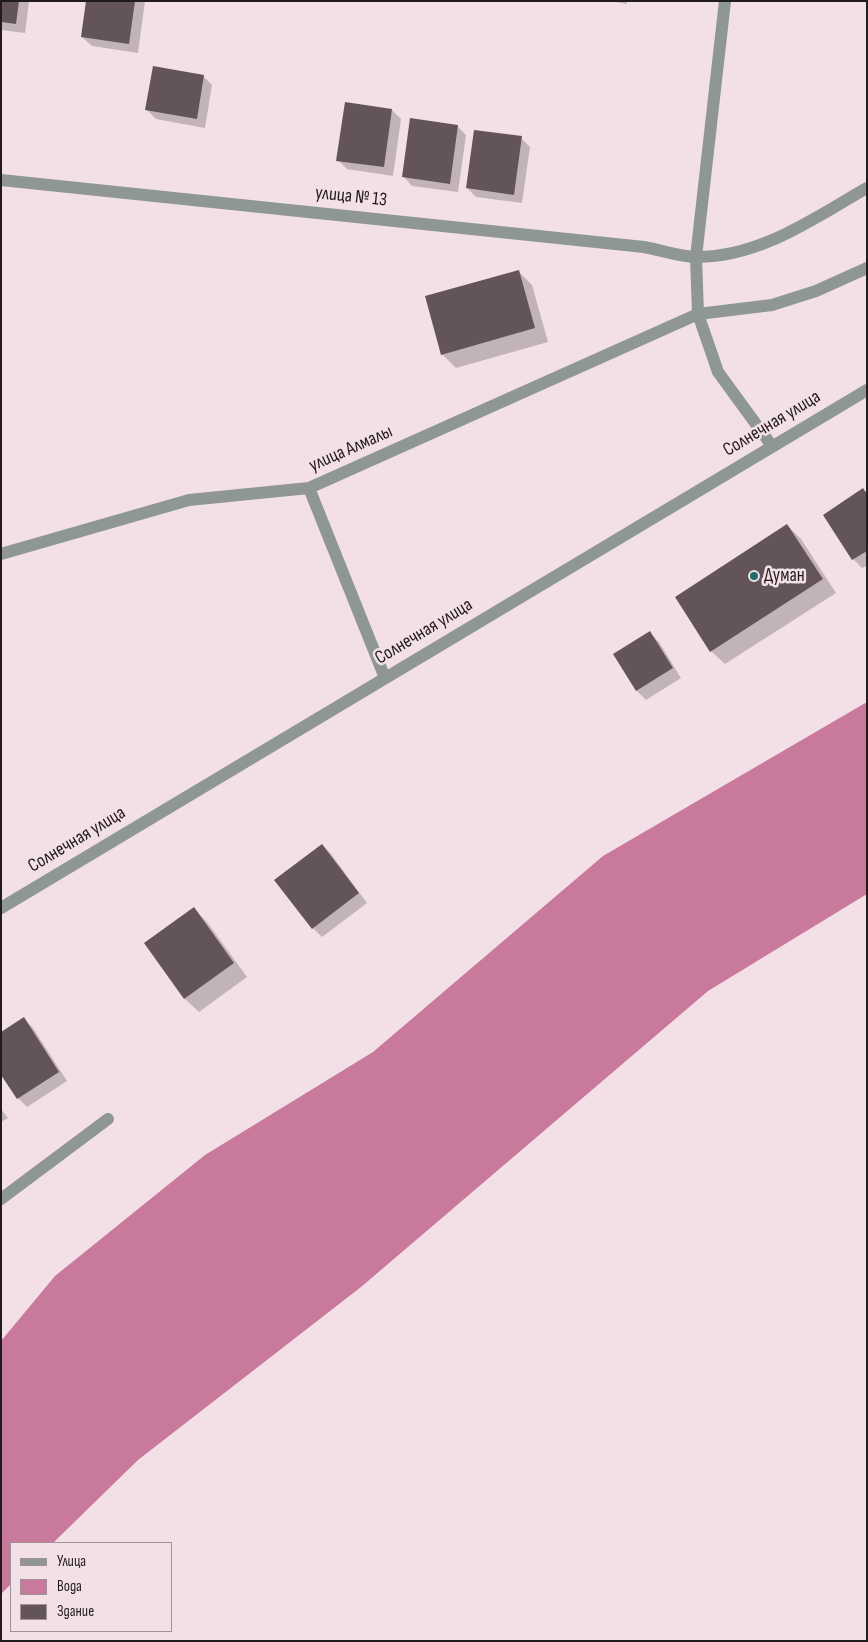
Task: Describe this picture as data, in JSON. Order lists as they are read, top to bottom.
{
  "streets": {
    "street": ["улица № 13", "Солнечная улица", "улица Алмалы"]
  },
  "places": ["Думан"],
  "legend": ["Улица", "Вода", "Здание"]
}
